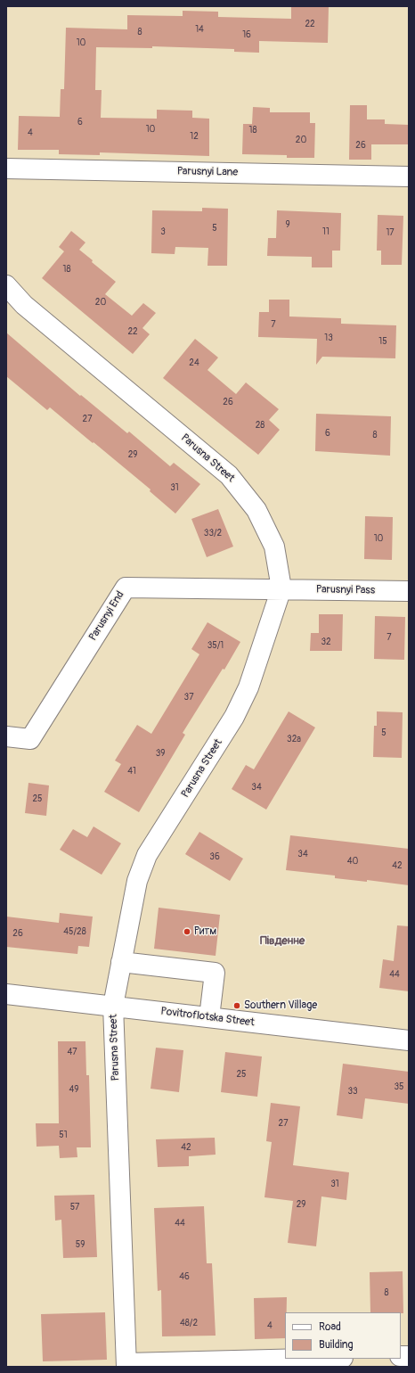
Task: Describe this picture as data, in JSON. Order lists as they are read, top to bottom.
{
  "streets": {
    "street": [
      "Parusnyi Lane",
      "Parusna Street",
      "Parusnyi Pass",
      "Parusnyi End",
      "Povitroflotska Street"
    ]
  },
  "crossings": [
    ["Parusna Street", "Parusnyi Pass"],
    ["Parusna Street", "Parusnyi End"],
    ["Parusna Street", "Povitroflotska Street"],
    ["Parusnyi Pass", "Parusnyi End"]
  ],
  "districts": ["Південне"],
  "places": ["Ритм", "Southern Village"],
  "house_numbers": [
    "22",
    "14",
    "8",
    "16",
    "10",
    "6",
    "10",
    "18",
    "4",
    "12",
    "20",
    "26",
    "9",
    "5",
    "3",
    "11",
    "17",
    "18",
    "20",
    "7",
    "22",
    "13",
    "15",
    "24",
    "26",
    "27",
    "28",
    "6",
    "8",
    "29",
    "31",
    "33/2",
    "10",
    "7",
    "32",
    "35/1",
    "37",
    "5",
    "32а",
    "39",
    "41",
    "34",
    "25",
    "34",
    "36",
    "40",
    "42",
    "45/28",
    "26",
    "44",
    "47",
    "25",
    "35",
    "49",
    "33",
    "27",
    "51",
    "42",
    "31",
    "29",
    "57",
    "44",
    "59",
    "46",
    "8",
    "48/2",
    "4"
  ],
  "legend": ["Road", "Building"]
}
